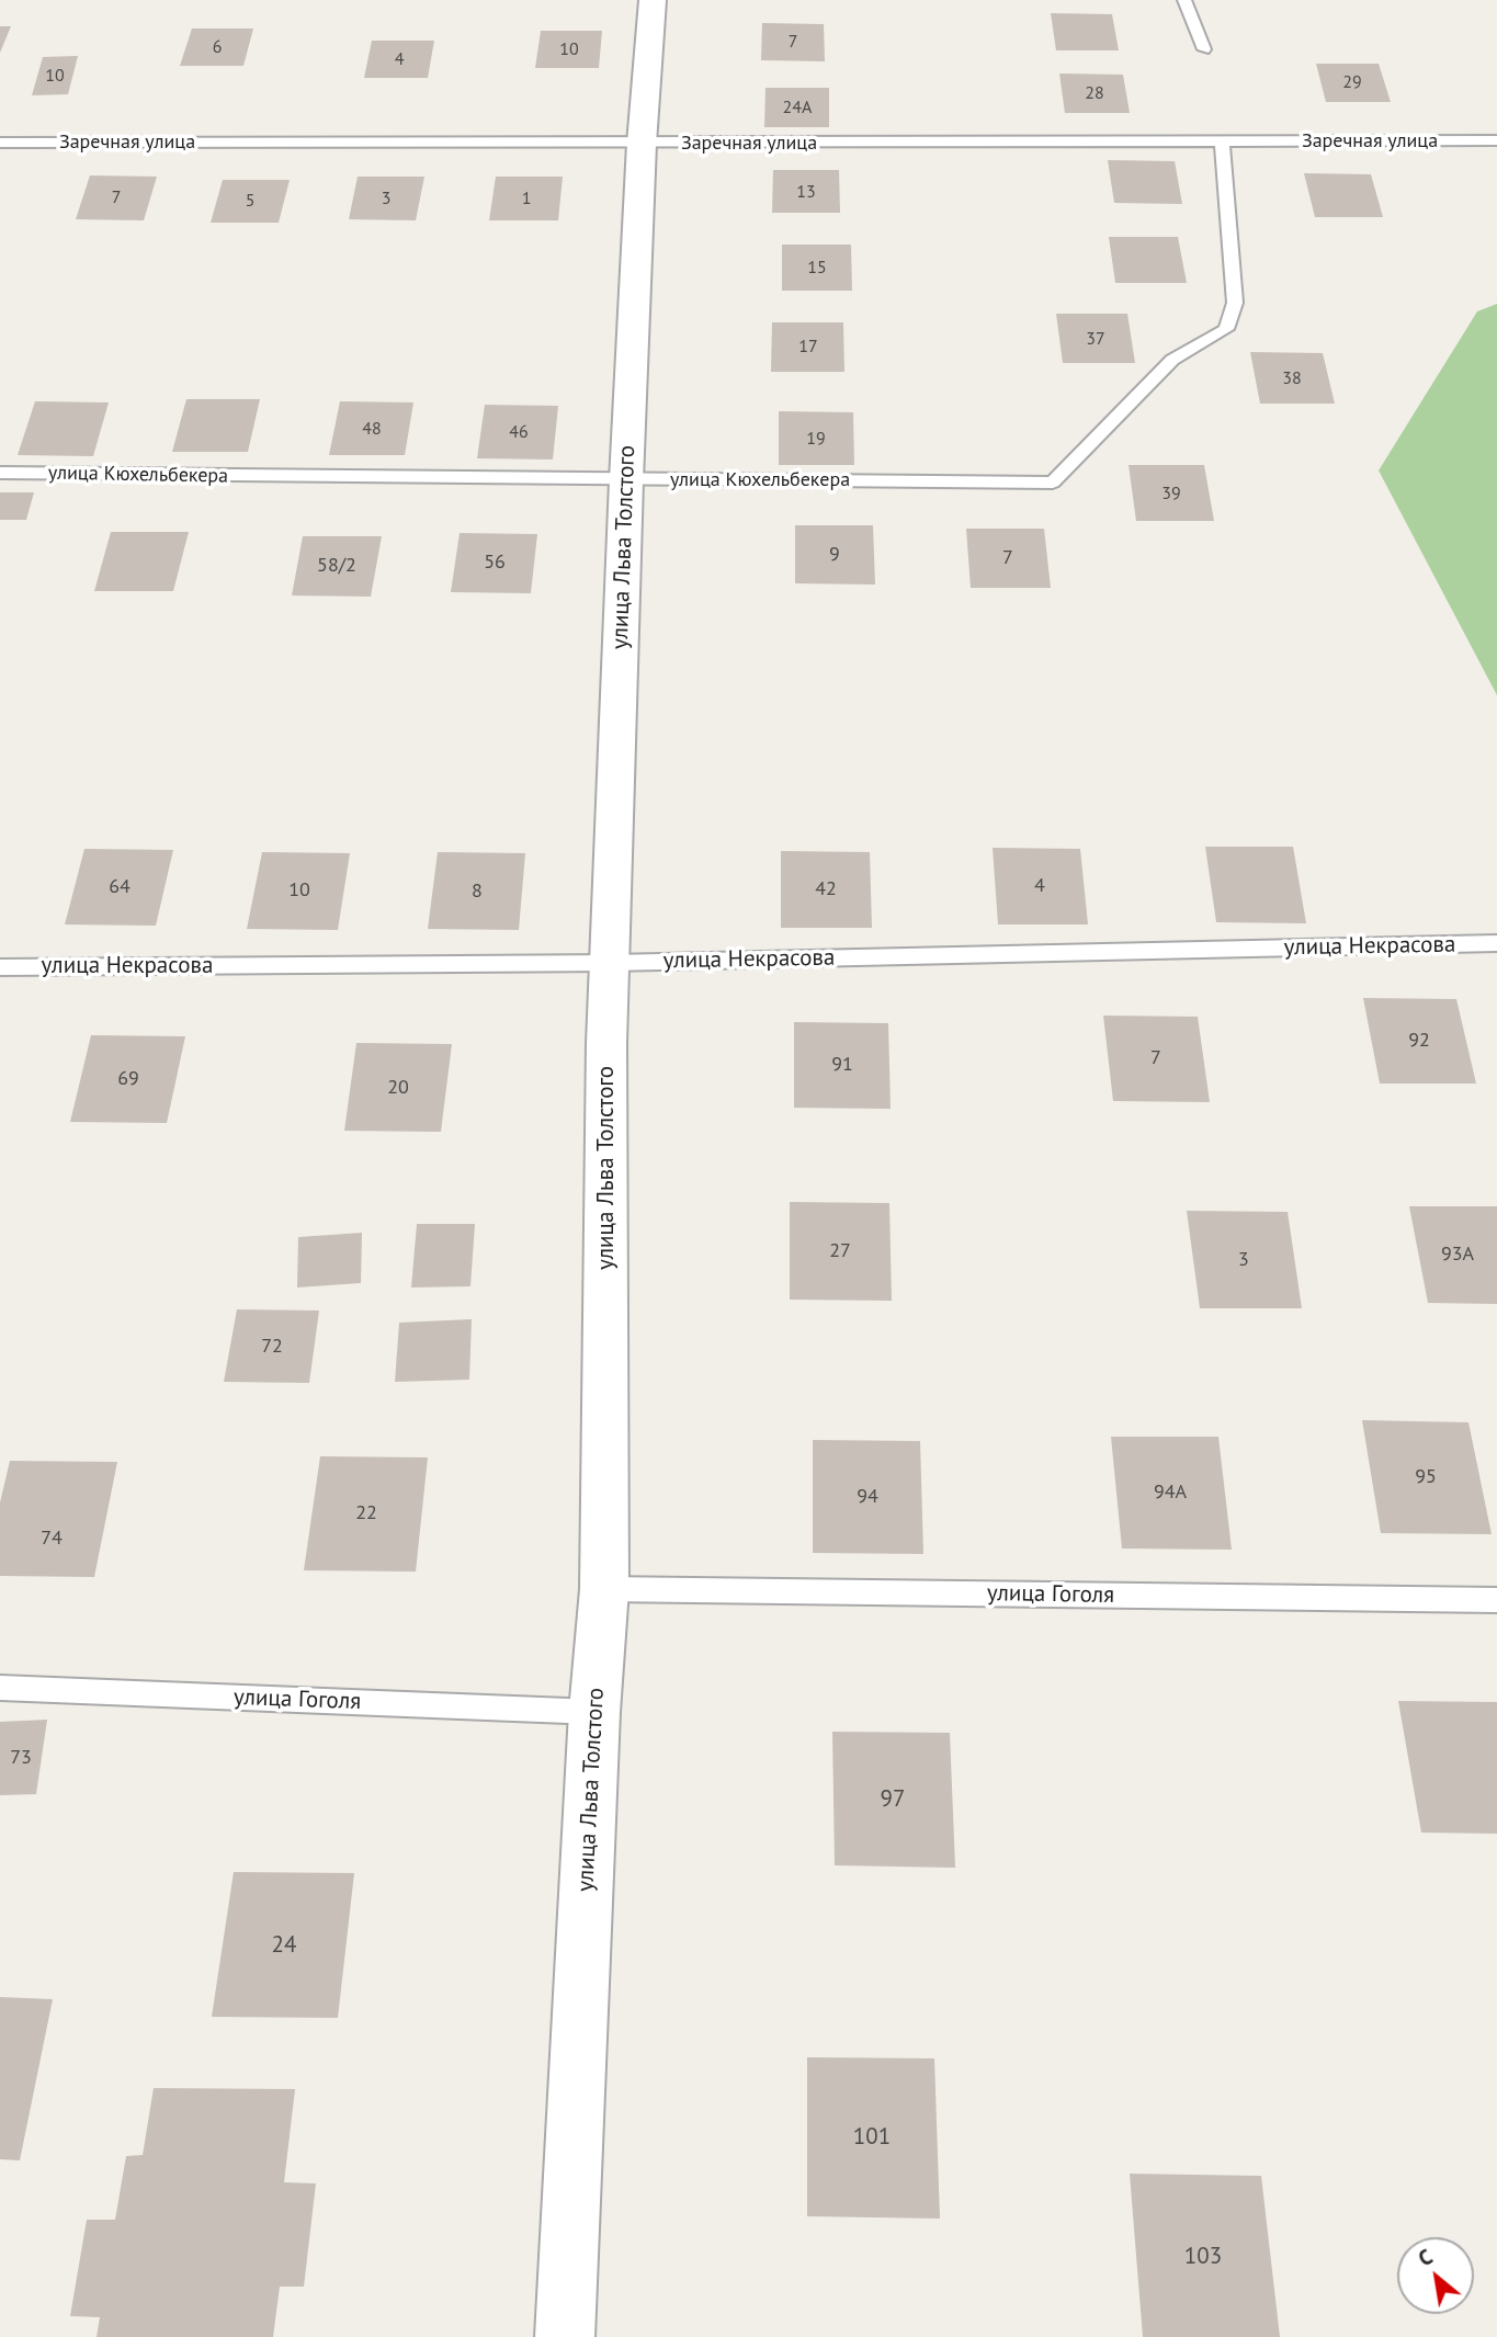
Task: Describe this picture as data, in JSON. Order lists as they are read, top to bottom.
{
  "streets": {
    "street": ["улица Льва Толстого"],
    "lane": [
      "Заречная улица",
      "улица Кюхельбекера",
      "улица Некрасова",
      "улица Гоголя"
    ]
  },
  "crossings": [
    ["Заречная улица", "улица Кюхельбекера"],
    ["Заречная улица", "улица Льва Толстого"],
    ["улица Кюхельбекера", "улица Льва Толстого"],
    ["улица Льва Толстого", "улица Некрасова"],
    ["улица Льва Толстого", "улица Гоголя"]
  ],
  "house_numbers": [
    "7",
    "6",
    "10",
    "4",
    "10",
    "29",
    "28",
    "24А",
    "13",
    "7",
    "3",
    "1",
    "5",
    "15",
    "37",
    "17",
    "38",
    "48",
    "46",
    "19",
    "39",
    "9",
    "7",
    "56",
    "58/2",
    "4",
    "64",
    "42",
    "10",
    "8",
    "92",
    "7",
    "91",
    "69",
    "20",
    "27",
    "93А",
    "3",
    "72",
    "95",
    "94А",
    "94",
    "22",
    "74",
    "73",
    "97",
    "24",
    "101",
    "103"
  ],
  "north": "top left"
}
